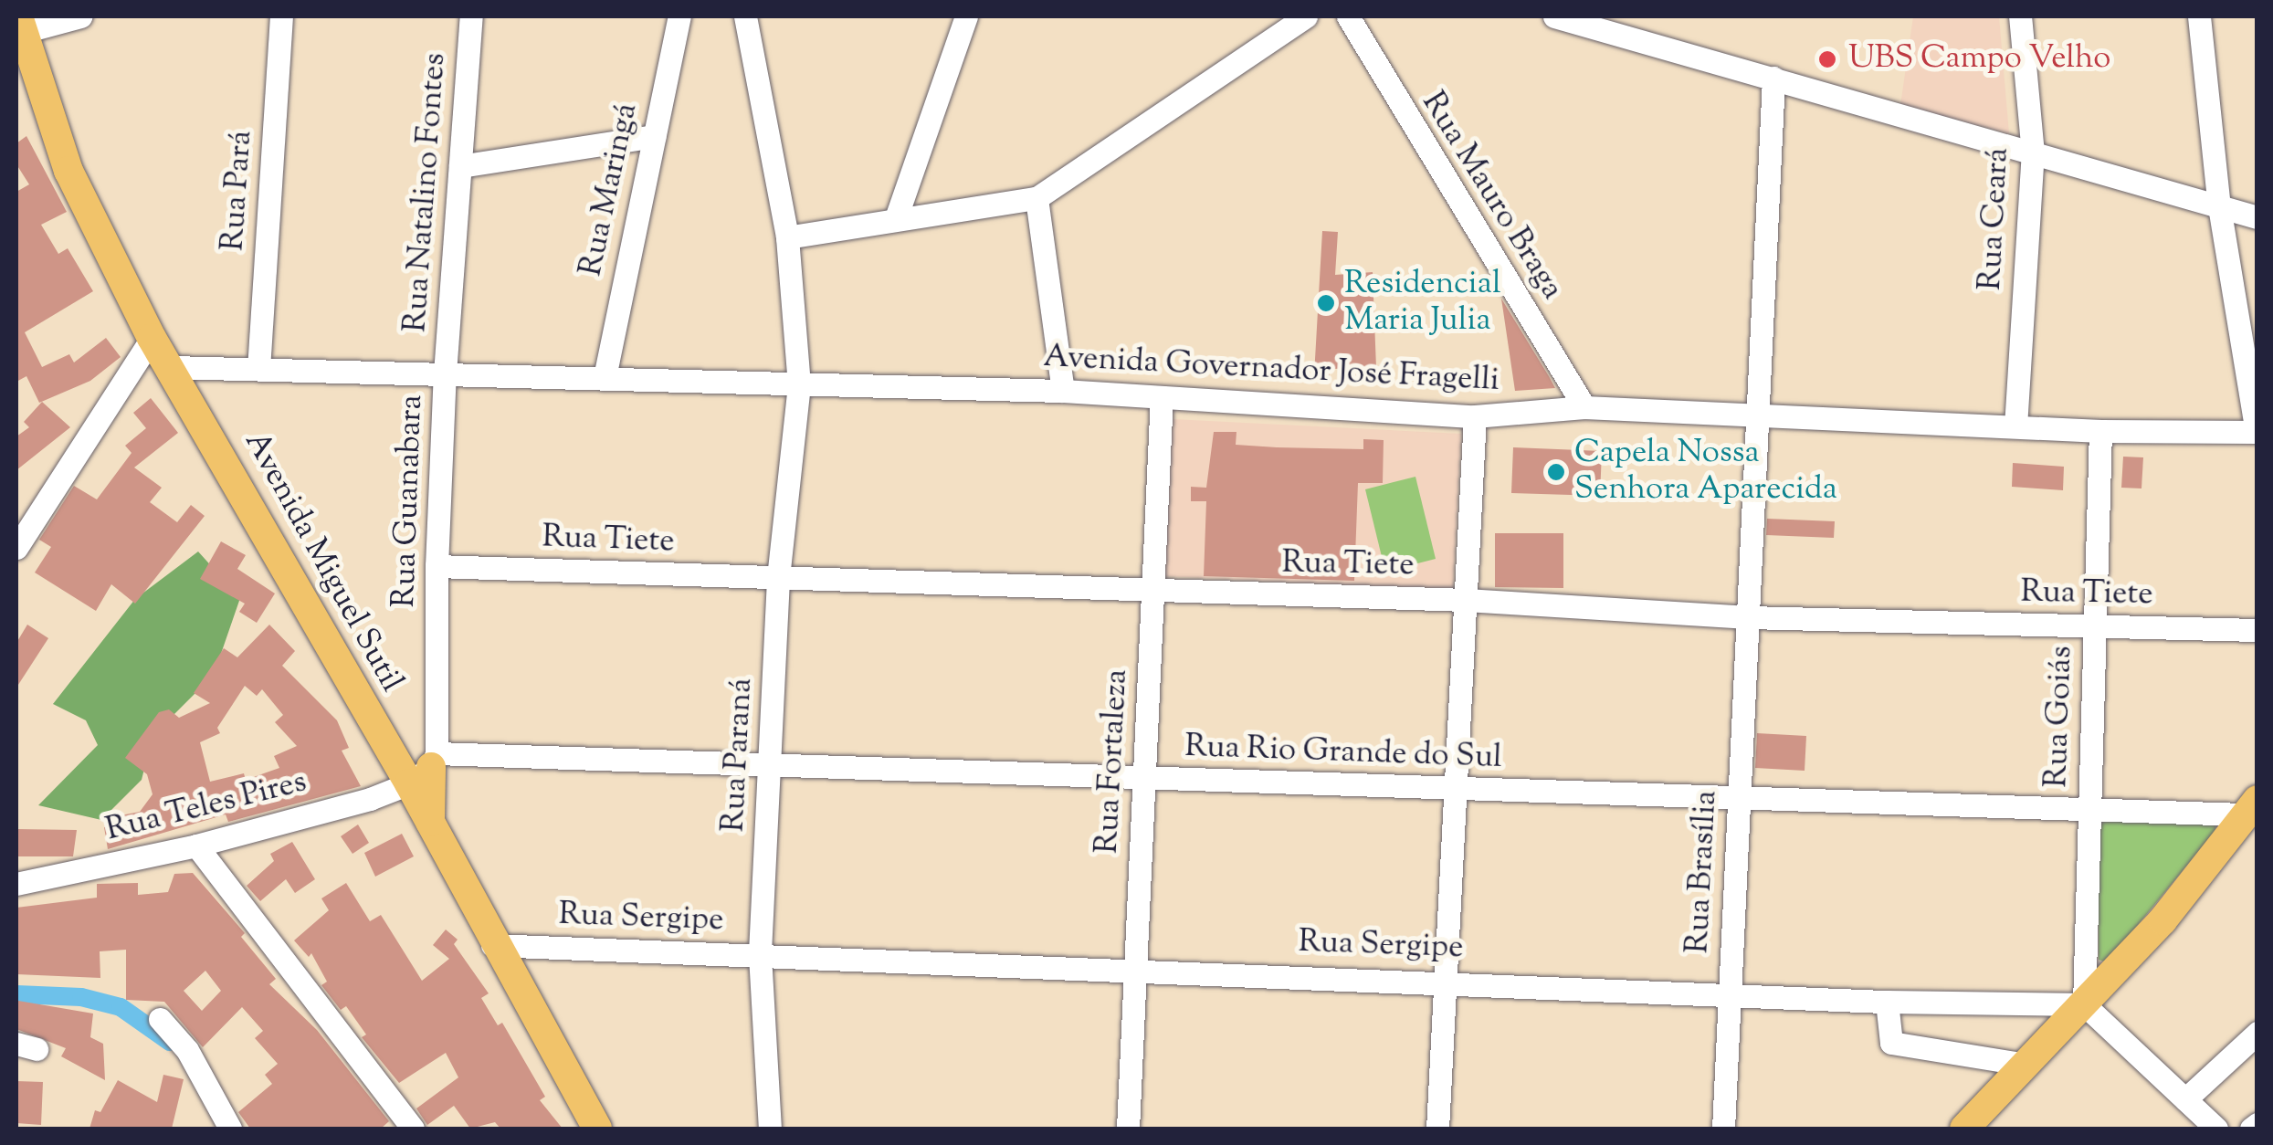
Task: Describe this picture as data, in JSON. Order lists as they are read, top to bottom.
{
  "streets": {
    "main road": ["Avenida Miguel Sutil"],
    "street": [
      "Rua Maringá",
      "Rua Pará",
      "Rua Natalino Fontes",
      "Rua Mauro Braga",
      "Rua Ceará",
      "Avenida Governador José Fragelli",
      "Rua Guanabara",
      "Rua Tiete",
      "Rua Goiás",
      "Rua Rio Grande do Sul",
      "Rua Paraná",
      "Rua Fortaleza",
      "Rua Teles Pires",
      "Rua Brasília",
      "Rua Sergipe"
    ]
  },
  "crossings": [
    ["Rua Maringá", "Avenida Governador José Fragelli"],
    ["Rua Pará", "Avenida Governador José Fragelli"],
    ["Rua Natalino Fontes", "Avenida Governador José Fragelli"],
    ["Rua Natalino Fontes", "Rua Guanabara"],
    ["Rua Mauro Braga", "Avenida Governador José Fragelli"],
    ["Rua Ceará", "Avenida Governador José Fragelli"],
    ["Avenida Governador José Fragelli", "Rua Guanabara"],
    ["Avenida Governador José Fragelli", "Avenida Miguel Sutil"],
    ["Avenida Governador José Fragelli", "Rua Goiás"],
    ["Avenida Governador José Fragelli", "Rua Paraná"],
    ["Avenida Governador José Fragelli", "Rua Fortaleza"],
    ["Avenida Governador José Fragelli", "Rua Brasília"],
    ["Rua Guanabara", "Rua Tiete"],
    ["Rua Guanabara", "Avenida Miguel Sutil"],
    ["Rua Guanabara", "Rua Rio Grande do Sul"],
    ["Rua Guanabara", "Rua Teles Pires"],
    ["Rua Tiete", "Rua Goiás"],
    ["Rua Tiete", "Rua Paraná"],
    ["Rua Tiete", "Rua Fortaleza"],
    ["Rua Tiete", "Rua Brasília"],
    ["Avenida Miguel Sutil", "Rua Rio Grande do Sul"],
    ["Avenida Miguel Sutil", "Rua Teles Pires"],
    ["Avenida Miguel Sutil", "Rua Sergipe"],
    ["Rua Goiás", "Rua Rio Grande do Sul"],
    ["Rua Goiás", "Rua Sergipe"],
    ["Rua Rio Grande do Sul", "Rua Paraná"],
    ["Rua Rio Grande do Sul", "Rua Fortaleza"],
    ["Rua Rio Grande do Sul", "Rua Teles Pires"],
    ["Rua Rio Grande do Sul", "Rua Brasília"],
    ["Rua Paraná", "Rua Sergipe"],
    ["Rua Fortaleza", "Rua Sergipe"],
    ["Rua Brasília", "Rua Sergipe"]
  ],
  "places": ["UBS Campo Velho", "Residencial Maria Julia", "Capela Nossa Senhora Aparecida"]
}
